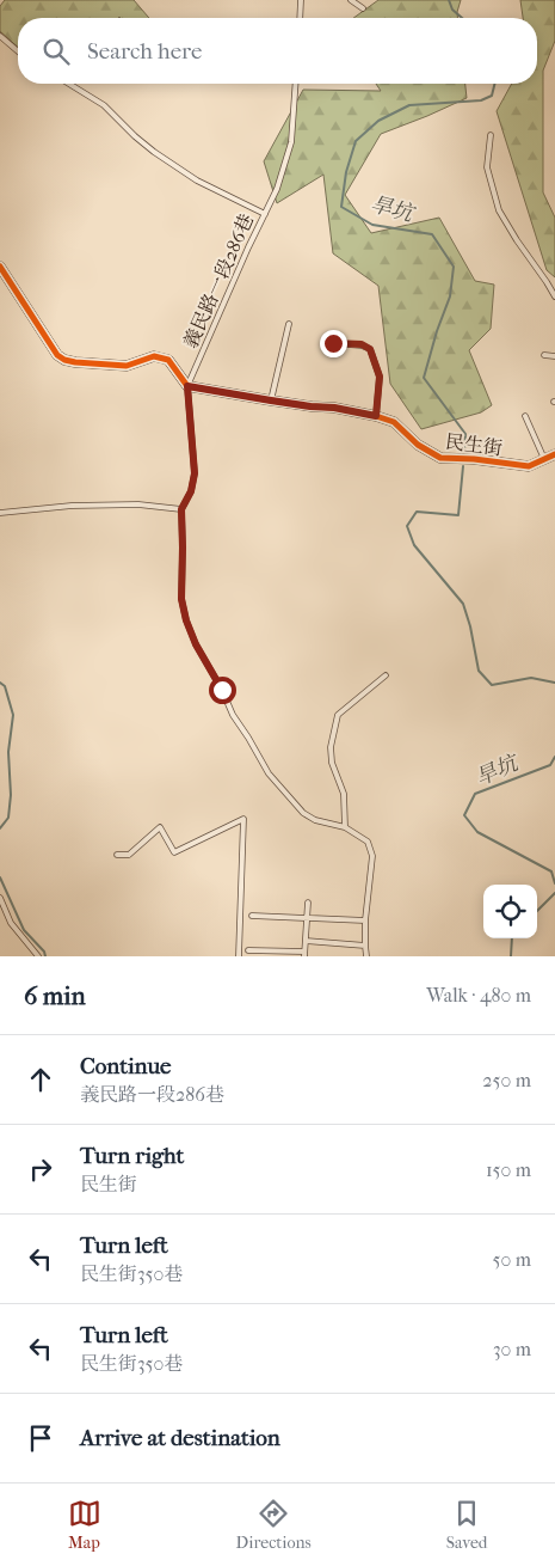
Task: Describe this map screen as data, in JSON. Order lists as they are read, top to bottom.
{
  "streets": {
    "street": ["民生街"],
    "lane": ["義民路一段286巷"]
  },
  "crossings": [
    ["義民路一段286巷", "民生街"]
  ],
  "water": ["旱坑"],
  "page": {
    "search": "Search here",
    "heading": ["6 min", "Walk · 480 m"],
    "list": [
      ["Continue", "義民路一段286巷", "250 m"],
      ["Turn right", "民生街", "150 m"],
      ["Turn left", "民生街350巷", "50 m"],
      ["Turn left", "民生街350巷", "30 m"],
      "Arrive at destination"
    ],
    "nav": ["Map", "Directions", "Saved"]
  }
}
